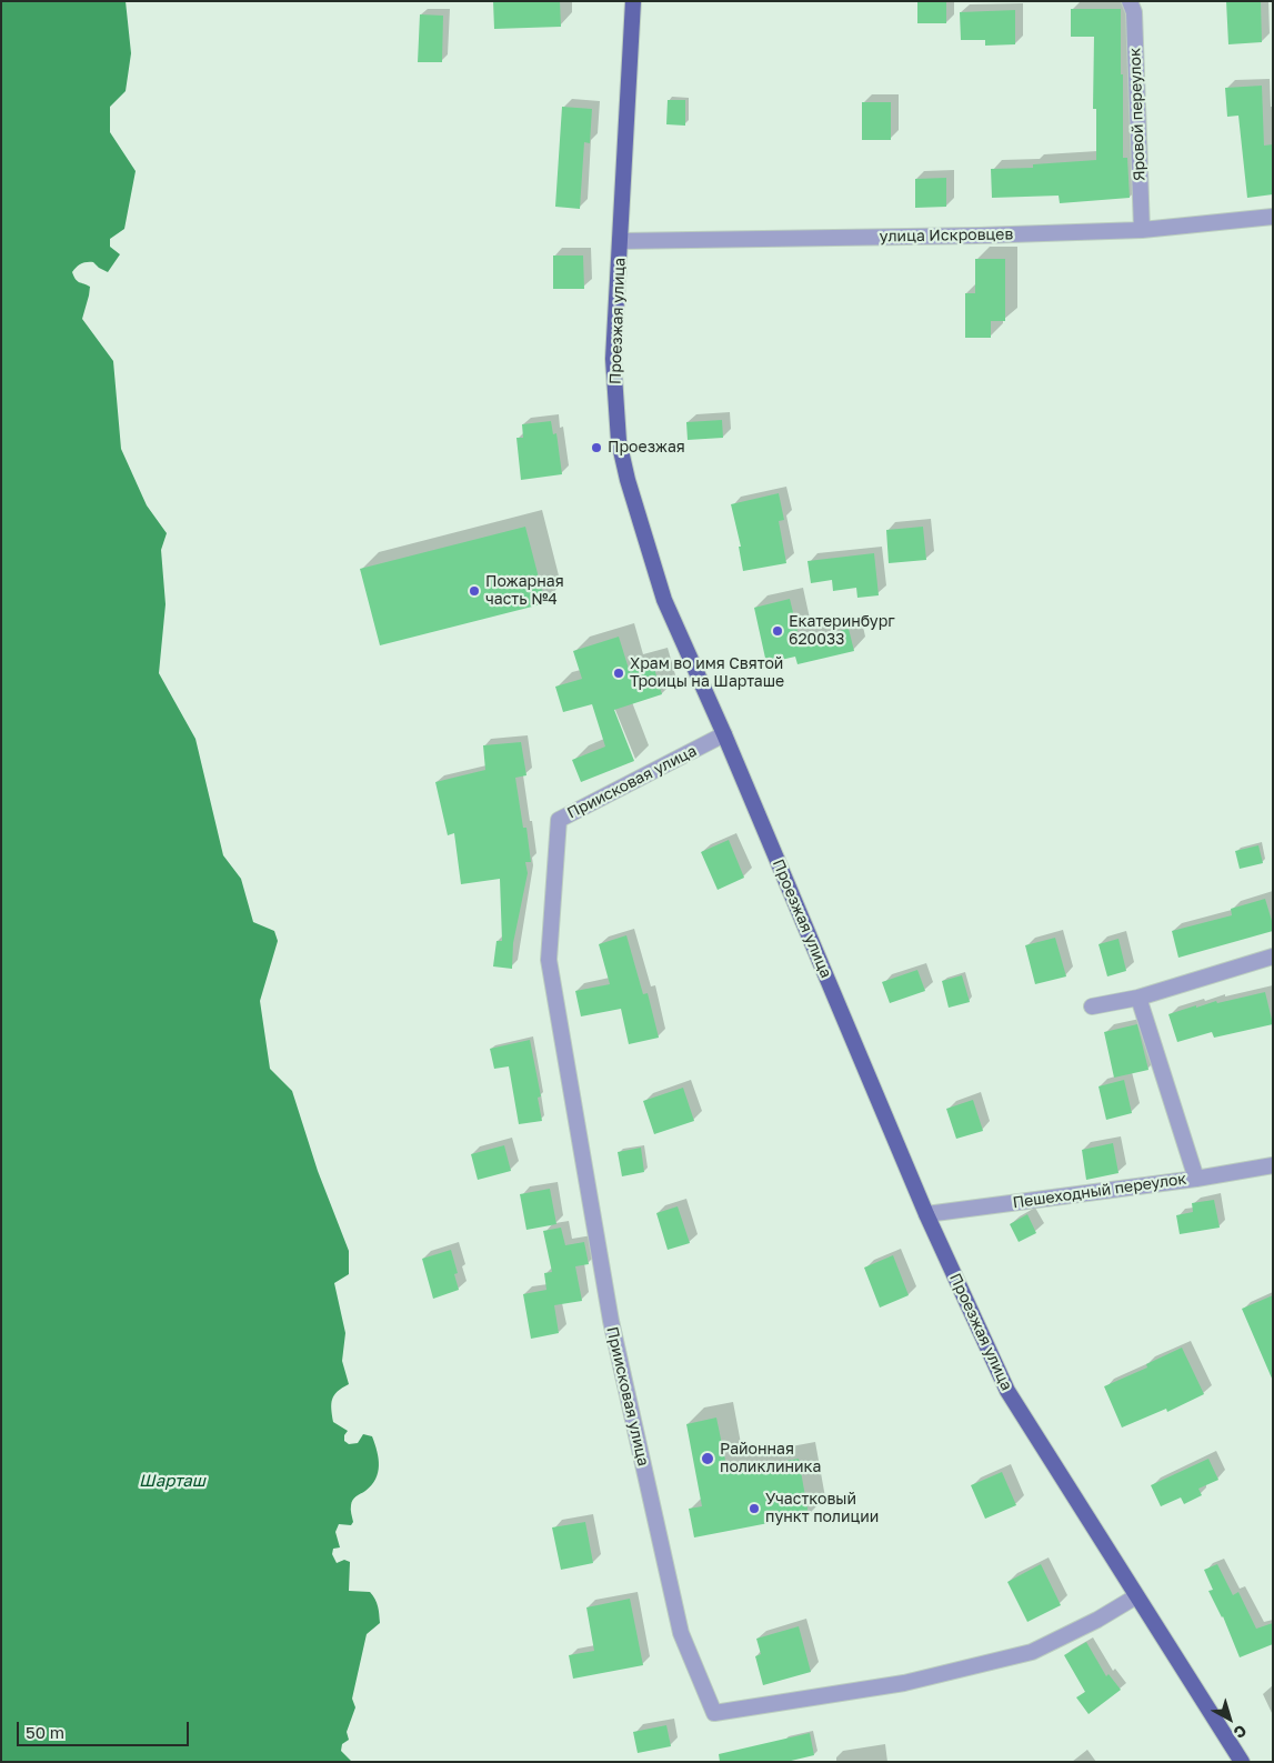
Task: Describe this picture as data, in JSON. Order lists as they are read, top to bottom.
{
  "streets": {
    "main road": ["Проезжая улица"],
    "street": [
      "Яровой переулок",
      "улица Искровцев",
      "Приисковая улица",
      "Пешеходный переулок"
    ]
  },
  "crossings": [
    ["Яровой переулок", "улица Искровцев"],
    ["улица Искровцев", "Проезжая улица"],
    ["Проезжая улица", "Приисковая улица"],
    ["Проезжая улица", "Пешеходный переулок"]
  ],
  "water": ["Шарташ"],
  "places": [
    "Проезжая",
    "Пожарная часть №4",
    "Екатеринбург 620033",
    "Храм во имя Святой Троицы на Шарташе",
    "Районная поликлиника",
    "Участковый пункт полиции"
  ],
  "scale_bar": "50 m",
  "north": "bottom right"
}
